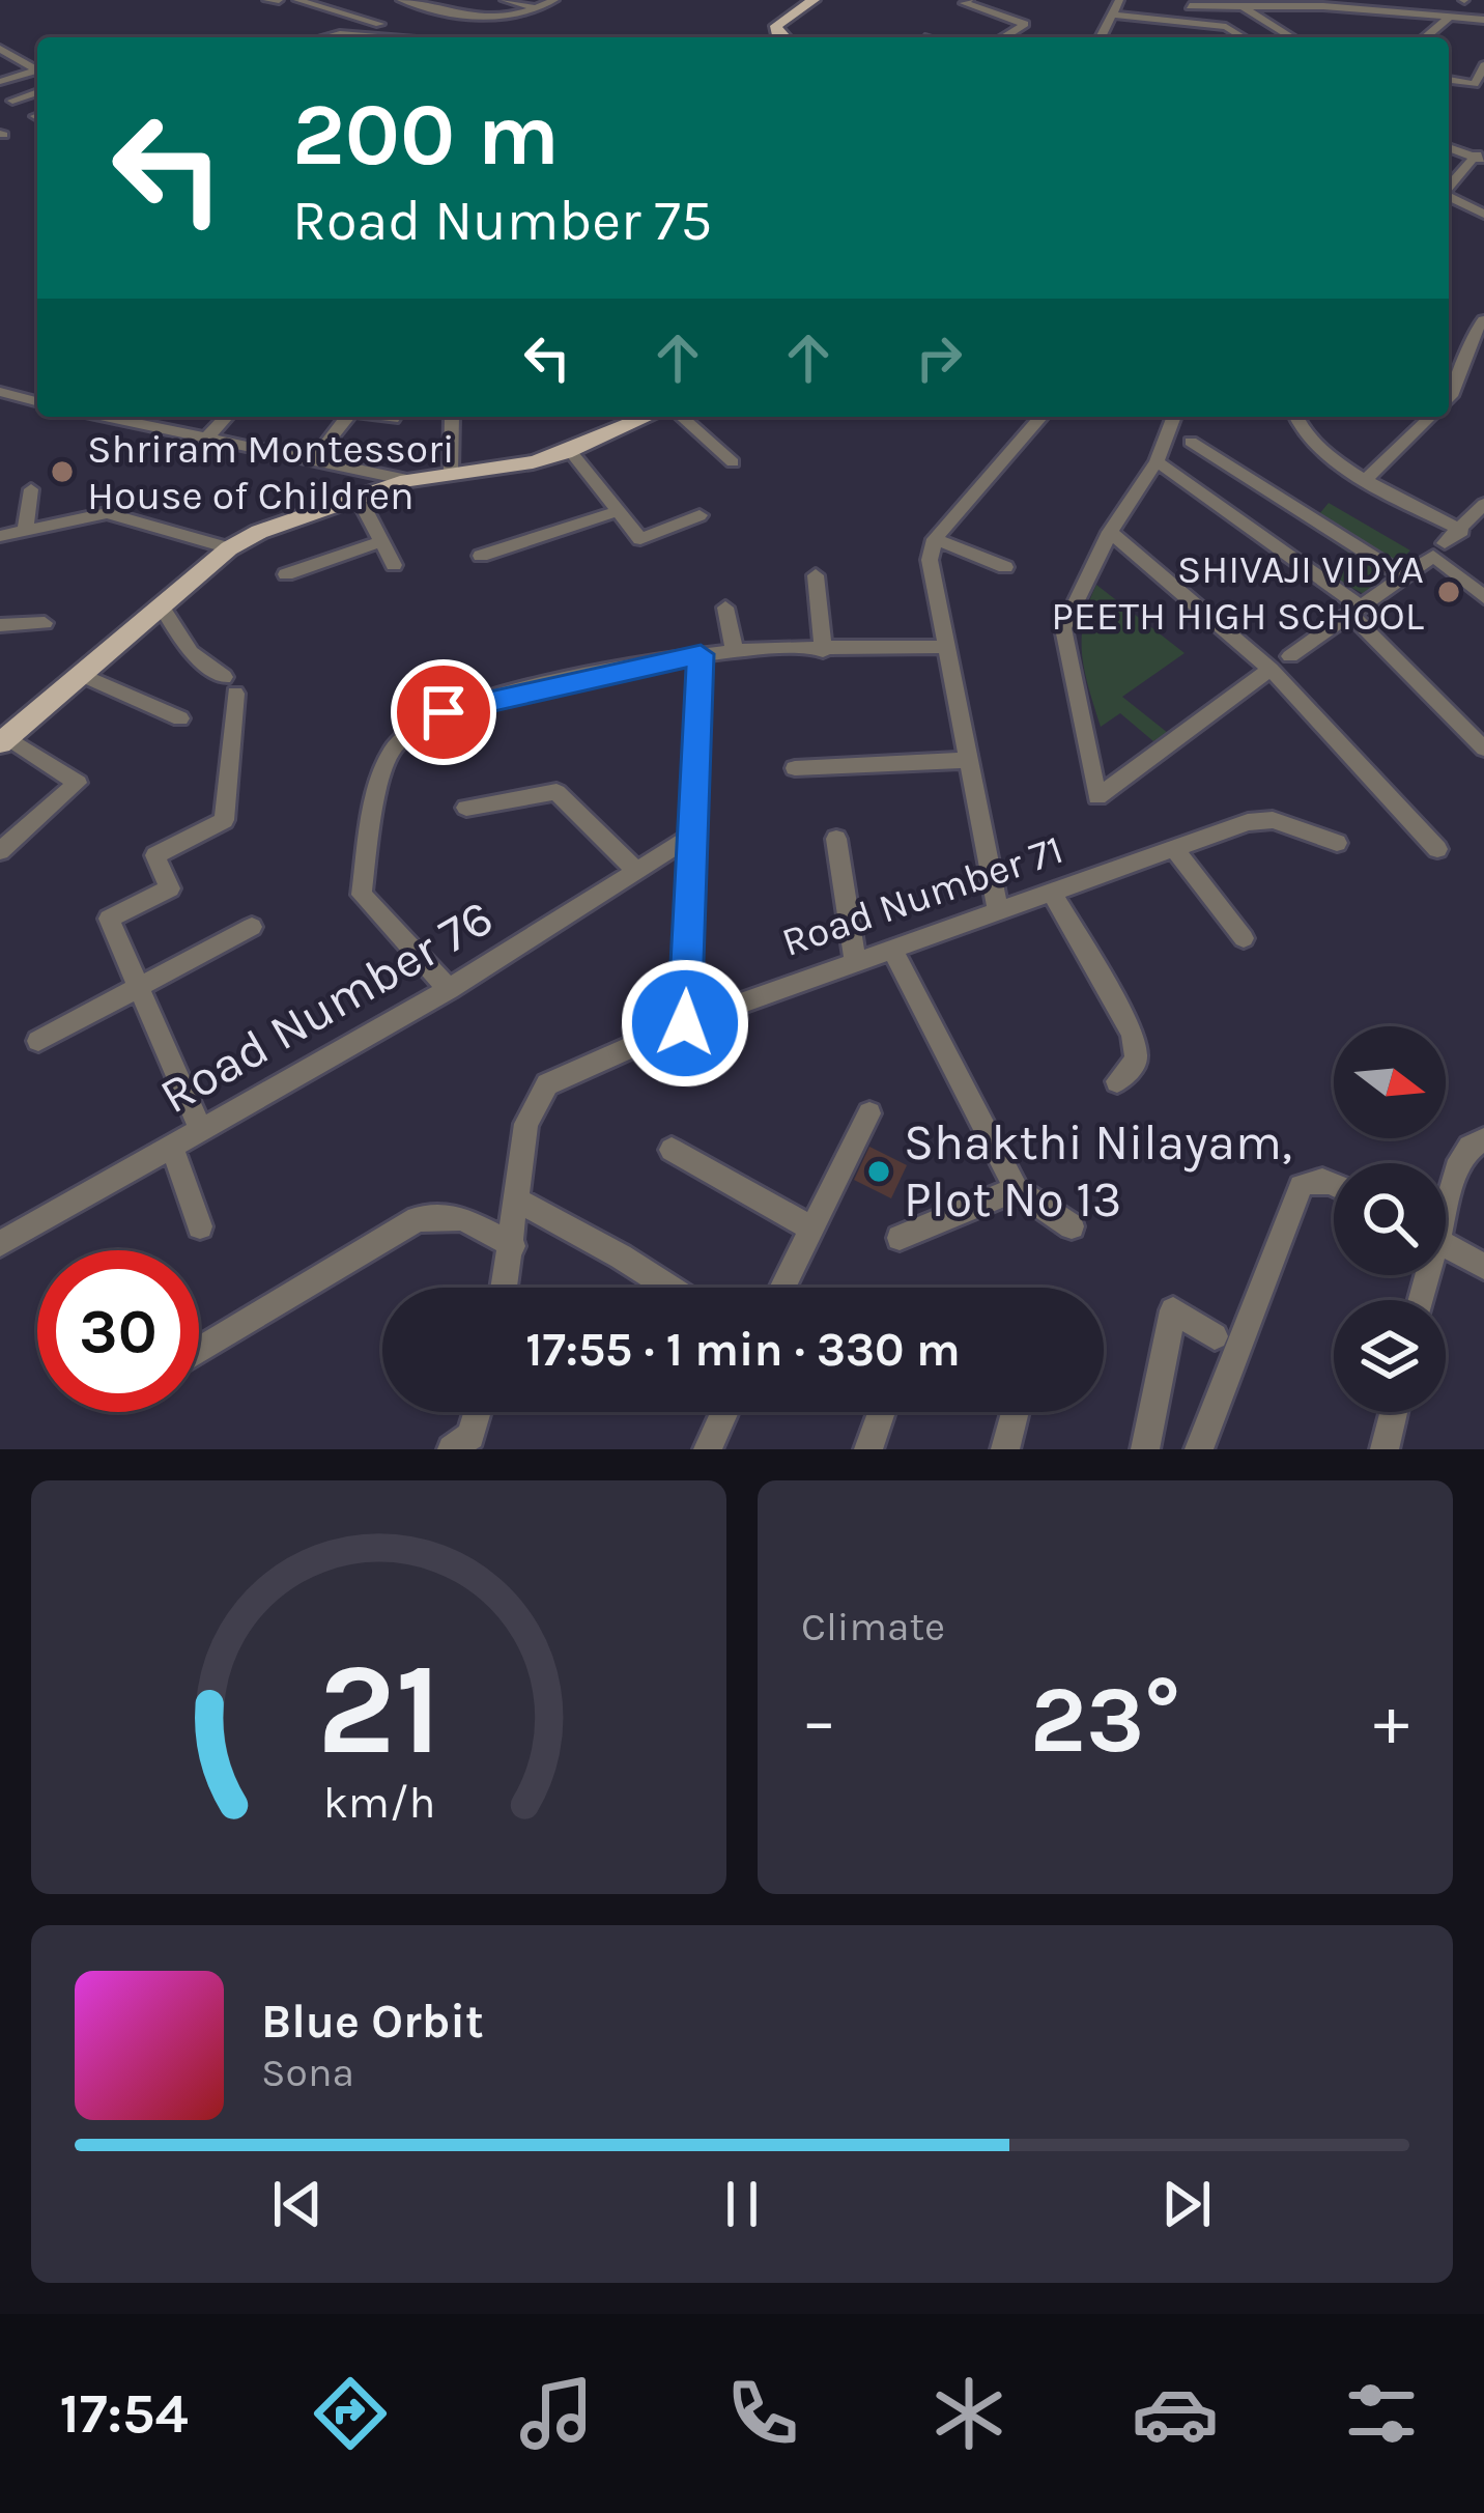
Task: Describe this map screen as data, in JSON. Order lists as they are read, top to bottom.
{
  "streets": {
    "street": ["Road Number 71", "Road Number 76"]
  },
  "places": ["Shriram Montessori House of Children", "SHIVAJI VIDYA PEETH HIGH SCHOOL", "Shakthi Nilayam, Plot No 13"],
  "north": "right",
  "page": {
    "turn": ["200 m", "Road Number 75"],
    "limit": "30",
    "trip": "17:55 · 1 min · 330 m",
    "tile": "Climate",
    "heat": ["−", "23°", "+"],
    "song": ["Blue Orbit", "Sona"],
    "tabs": "17:54",
    "gauge": ["21", "km/h"]
  }
}
